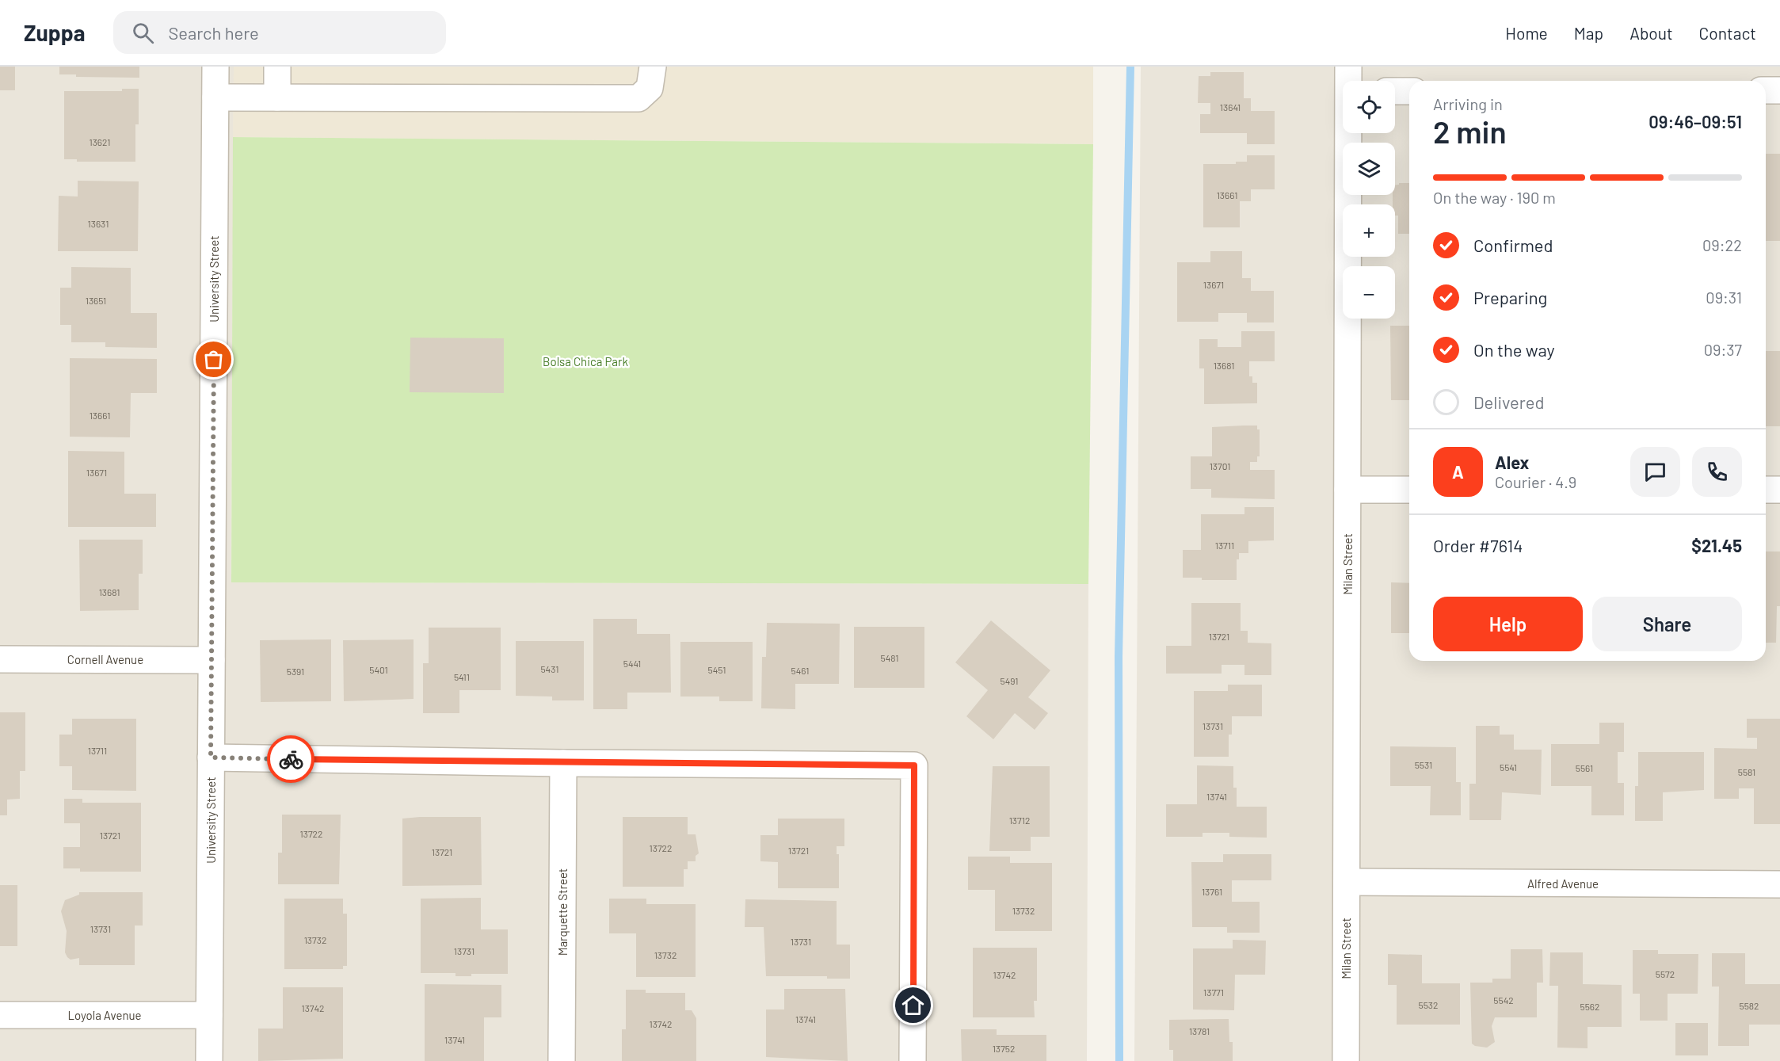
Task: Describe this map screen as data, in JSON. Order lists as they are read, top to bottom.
{
  "streets": {
    "street": [
      "University Street",
      "Milan Street",
      "Cornell Avenue",
      "Alfred Avenue",
      "Marquette Street",
      "Loyola Avenue"
    ]
  },
  "crossings": [
    ["University Street", "Cornell Avenue"],
    ["University Street", "Loyola Avenue"],
    ["Milan Street", "Alfred Avenue"]
  ],
  "parks": ["Bolsa Chica Park"],
  "house_numbers": [
    "13641",
    "13621",
    "13661",
    "13631",
    "13671",
    "13651",
    "13681",
    "13661",
    "13701",
    "13671",
    "13711",
    "13681",
    "13721",
    "5481",
    "5441",
    "5431",
    "5401",
    "5451",
    "5461",
    "5391",
    "5411",
    "5491",
    "13731",
    "13711",
    "5531",
    "5541",
    "5561",
    "5581",
    "13741",
    "13712",
    "13722",
    "13721",
    "13722",
    "13721",
    "13721",
    "13761",
    "13732",
    "13731",
    "13732",
    "13731",
    "13731",
    "13732",
    "5572",
    "13742",
    "13771",
    "5542",
    "5532",
    "5582",
    "5562",
    "13742",
    "13741",
    "13742",
    "13781",
    "13741",
    "13752"
  ],
  "page": {
    "header": "Zuppa",
    "search": "Search here",
    "nav": [
      "Home",
      "Map",
      "About",
      "Contact"
    ],
    "map_buttons": ["+", "−"],
    "heading": ["2 min", "Arriving in", "09:46–09:51"],
    "panel": [
      "Alex",
      "Courier · 4.9",
      "Order #7614",
      "$21.45"
    ],
    "bar": "On the way · 190 m",
    "list": [
      ["Confirmed", "09:22"],
      ["Preparing", "09:31"],
      ["On the way", "09:37"],
      "Delivered"
    ],
    "round": "A",
    "buttons": ["Help", "Share"]
  }
}
